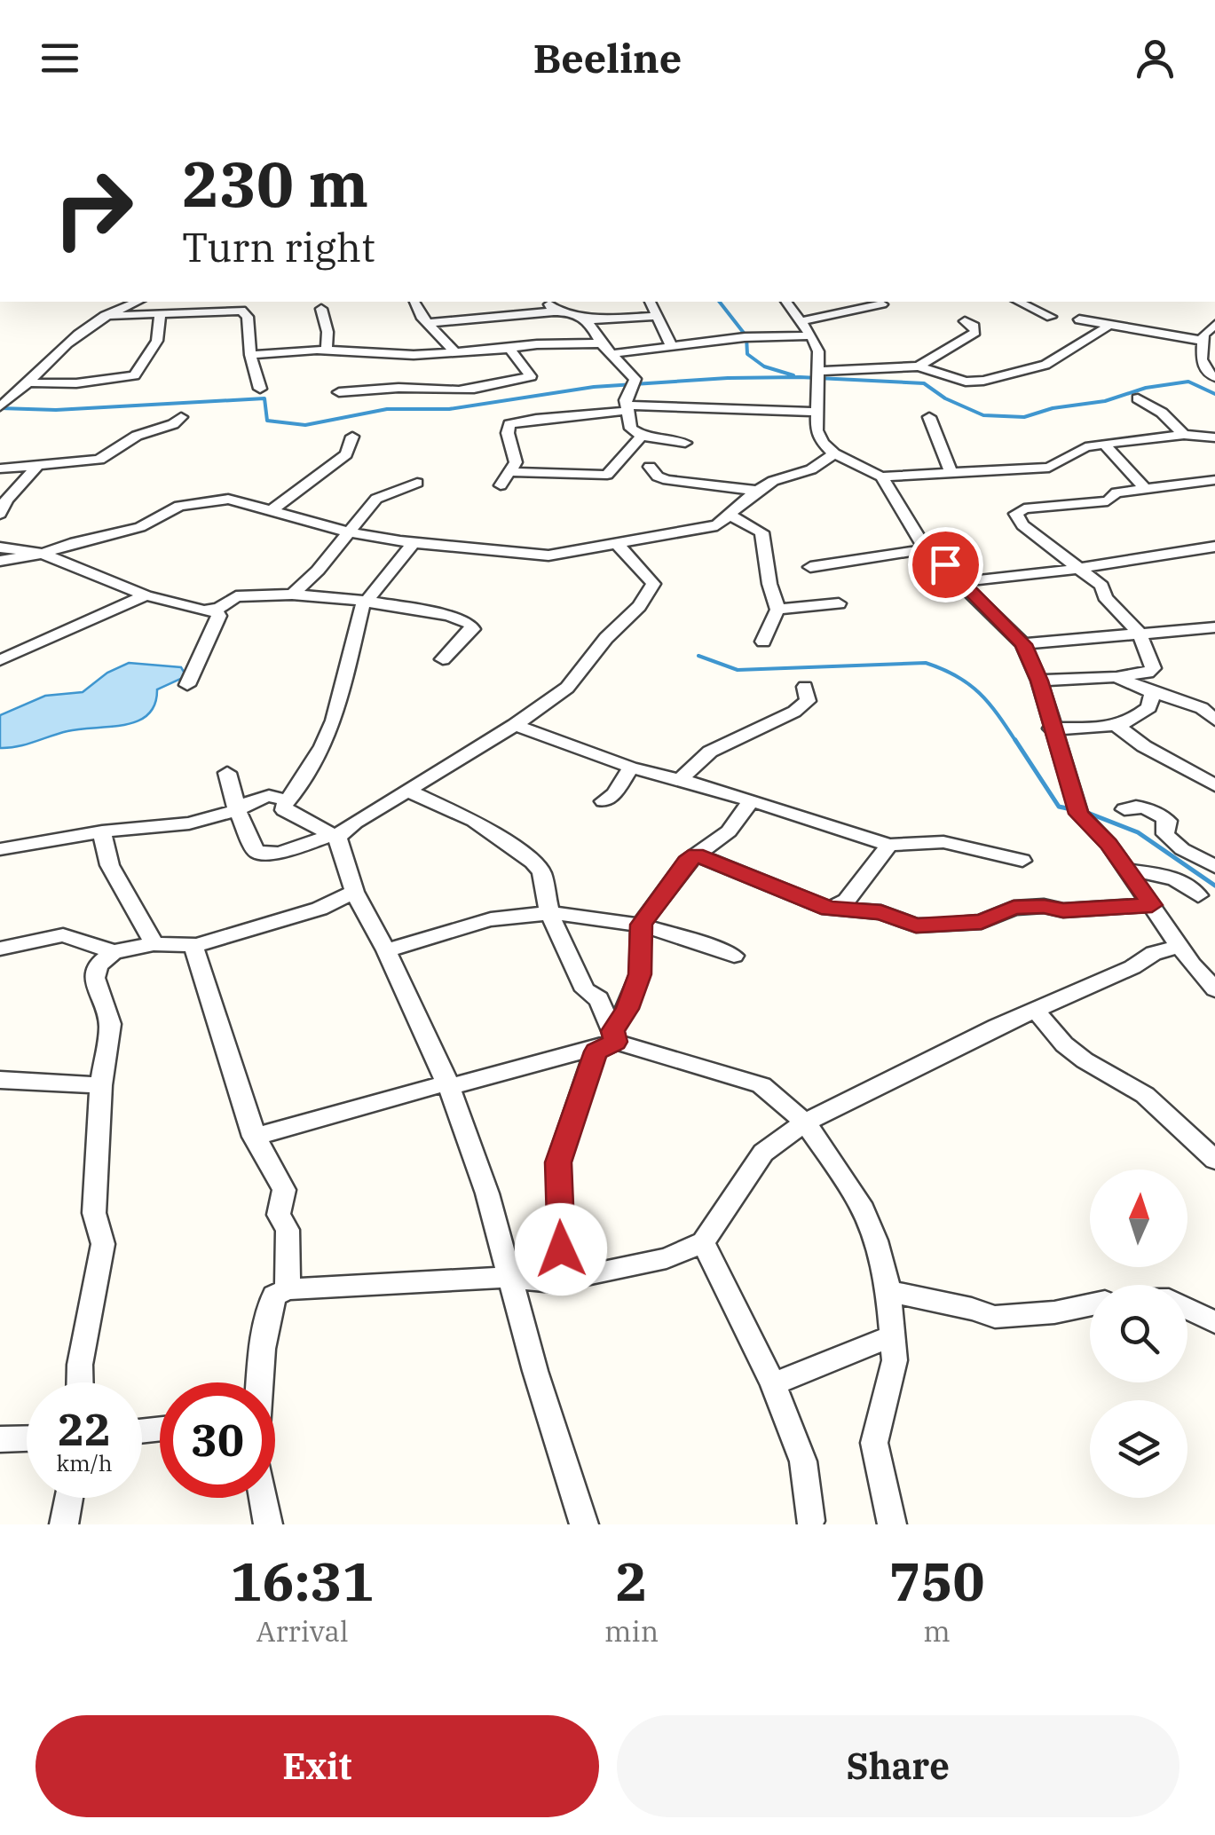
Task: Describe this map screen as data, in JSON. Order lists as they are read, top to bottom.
{
  "north": "top",
  "page": {
    "header": "Beeline",
    "turn": ["230 m", "Turn right"],
    "speed": "22 km/h",
    "limit": "30",
    "eta": [
      "16:31",
      "Arrival",
      "2",
      "min",
      "750",
      "m"
    ],
    "buttons": ["Exit", "Share"]
  }
}
